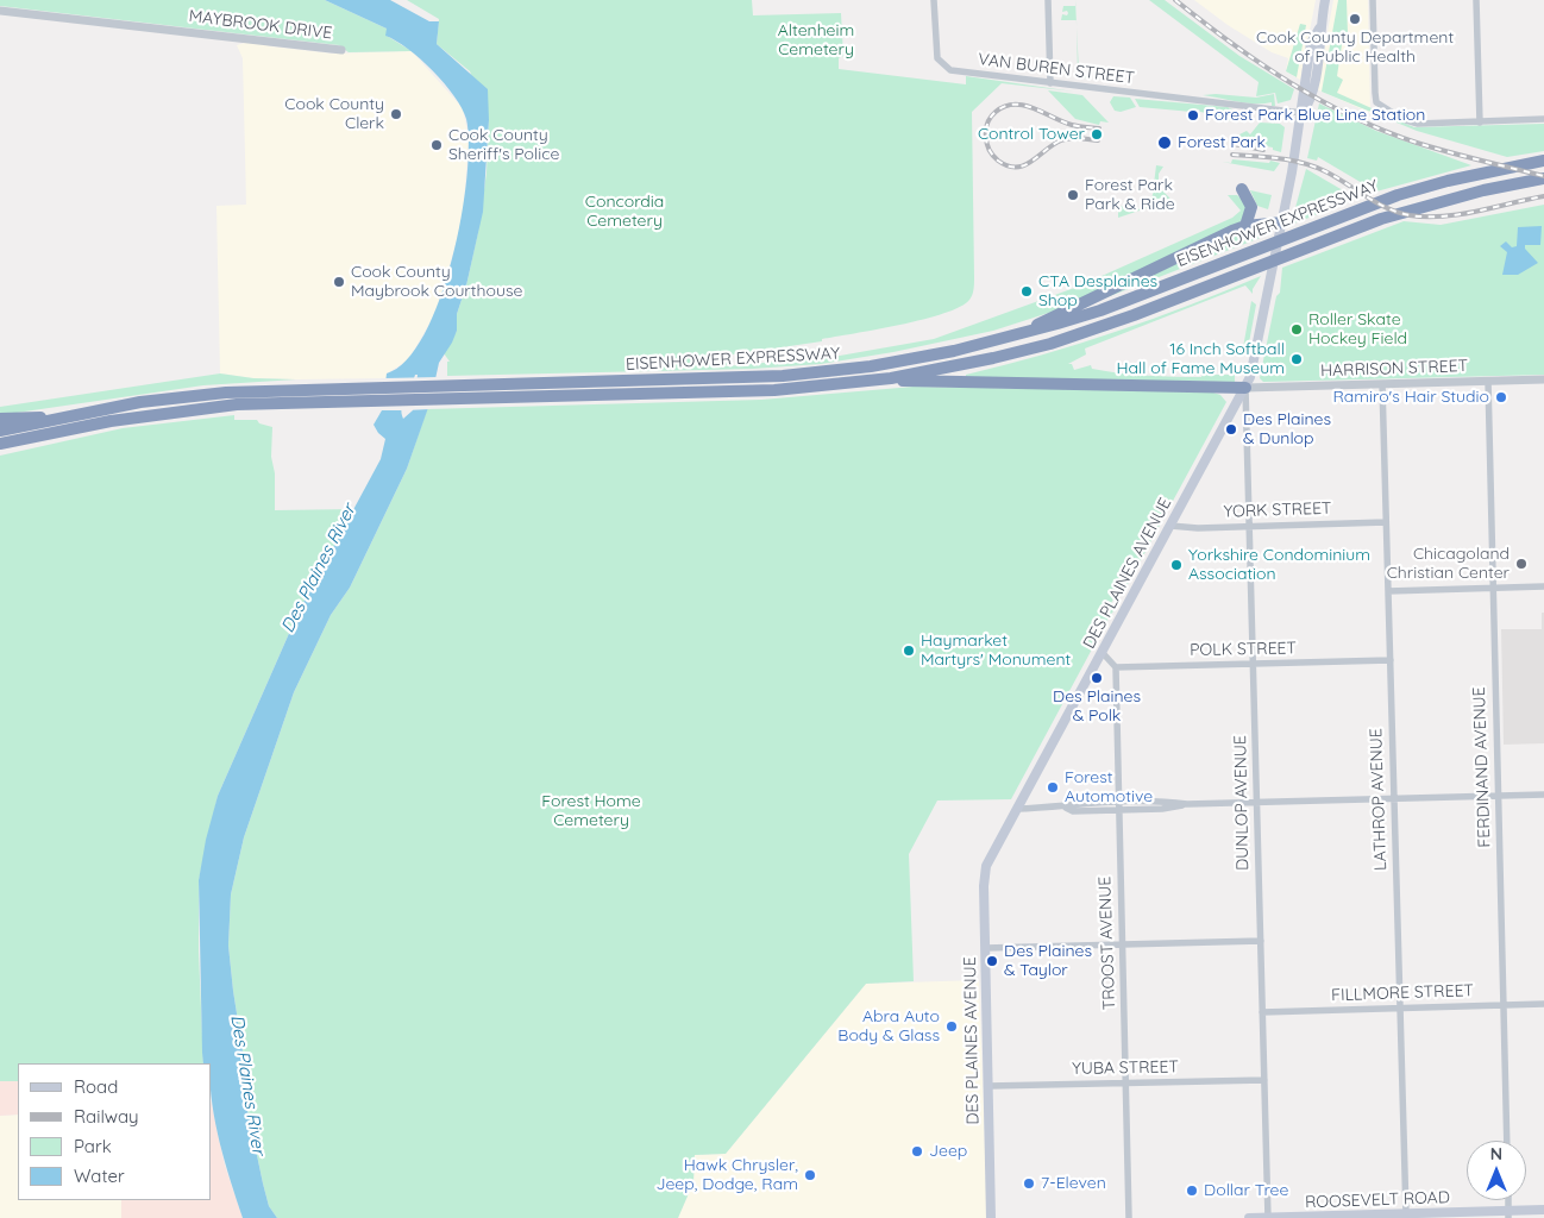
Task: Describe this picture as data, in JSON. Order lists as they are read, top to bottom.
{
  "streets": {
    "highway": ["EISENHOWER EXPRESSWAY"],
    "main road": ["DES PLAINES AVENUE", "ROOSEVELT ROAD"],
    "street": [
      "MAYBROOK DRIVE",
      "VAN BUREN STREET",
      "HARRISON STREET",
      "YORK STREET",
      "POLK STREET",
      "FERDINAND AVENUE",
      "LATHROP AVENUE",
      "DUNLOP AVENUE",
      "TROOST AVENUE",
      "FILLMORE STREET",
      "YUBA STREET"
    ]
  },
  "crossings": [
    ["VAN BUREN STREET", "DES PLAINES AVENUE"],
    ["HARRISON STREET", "DES PLAINES AVENUE"],
    ["HARRISON STREET", "FERDINAND AVENUE"],
    ["HARRISON STREET", "LATHROP AVENUE"],
    ["HARRISON STREET", "DUNLOP AVENUE"],
    ["YORK STREET", "DES PLAINES AVENUE"],
    ["YORK STREET", "LATHROP AVENUE"],
    ["YORK STREET", "DUNLOP AVENUE"],
    ["DES PLAINES AVENUE", "DUNLOP AVENUE"],
    ["DES PLAINES AVENUE", "YUBA STREET"],
    ["POLK STREET", "LATHROP AVENUE"],
    ["POLK STREET", "DUNLOP AVENUE"],
    ["POLK STREET", "TROOST AVENUE"],
    ["FERDINAND AVENUE", "FILLMORE STREET"],
    ["LATHROP AVENUE", "FILLMORE STREET"],
    ["LATHROP AVENUE", "ROOSEVELT ROAD"],
    ["DUNLOP AVENUE", "FILLMORE STREET"],
    ["DUNLOP AVENUE", "YUBA STREET"],
    ["DUNLOP AVENUE", "ROOSEVELT ROAD"],
    ["TROOST AVENUE", "YUBA STREET"]
  ],
  "water": ["Des Plaines River"],
  "parks": ["Altenheim Cemetery", "Concordia Cemetery", "Forest Home Cemetery"],
  "places": [
    "Cook County Department of Public Health",
    "Cook County Clerk",
    "Forest Park Blue Line Station",
    "Control Tower",
    "Forest Park",
    "Cook County Sheriff's Police",
    "Forest Park Park & Ride",
    "Cook County Maybrook Courthouse",
    "CTA Desplaines Shop",
    "Roller Skate Hockey Field",
    "16 Inch Softball Hall of Fame Museum",
    "Ramiro's Hair Studio",
    "Des Plaines & Dunlop",
    "Chicagoland Christian Center",
    "Yorkshire Condominium Association",
    "Haymarket Martyrs' Monument",
    "Des Plaines & Polk",
    "Forest Automotive",
    "Des Plaines & Taylor",
    "Abra Auto Body & Glass",
    "Jeep",
    "Hawk Chrysler, Jeep, Dodge, Ram",
    "7-Eleven",
    "Dollar Tree"
  ],
  "legend": [
    "Road",
    "Railway",
    "Park",
    "Water"
  ],
  "north": "top"
}
